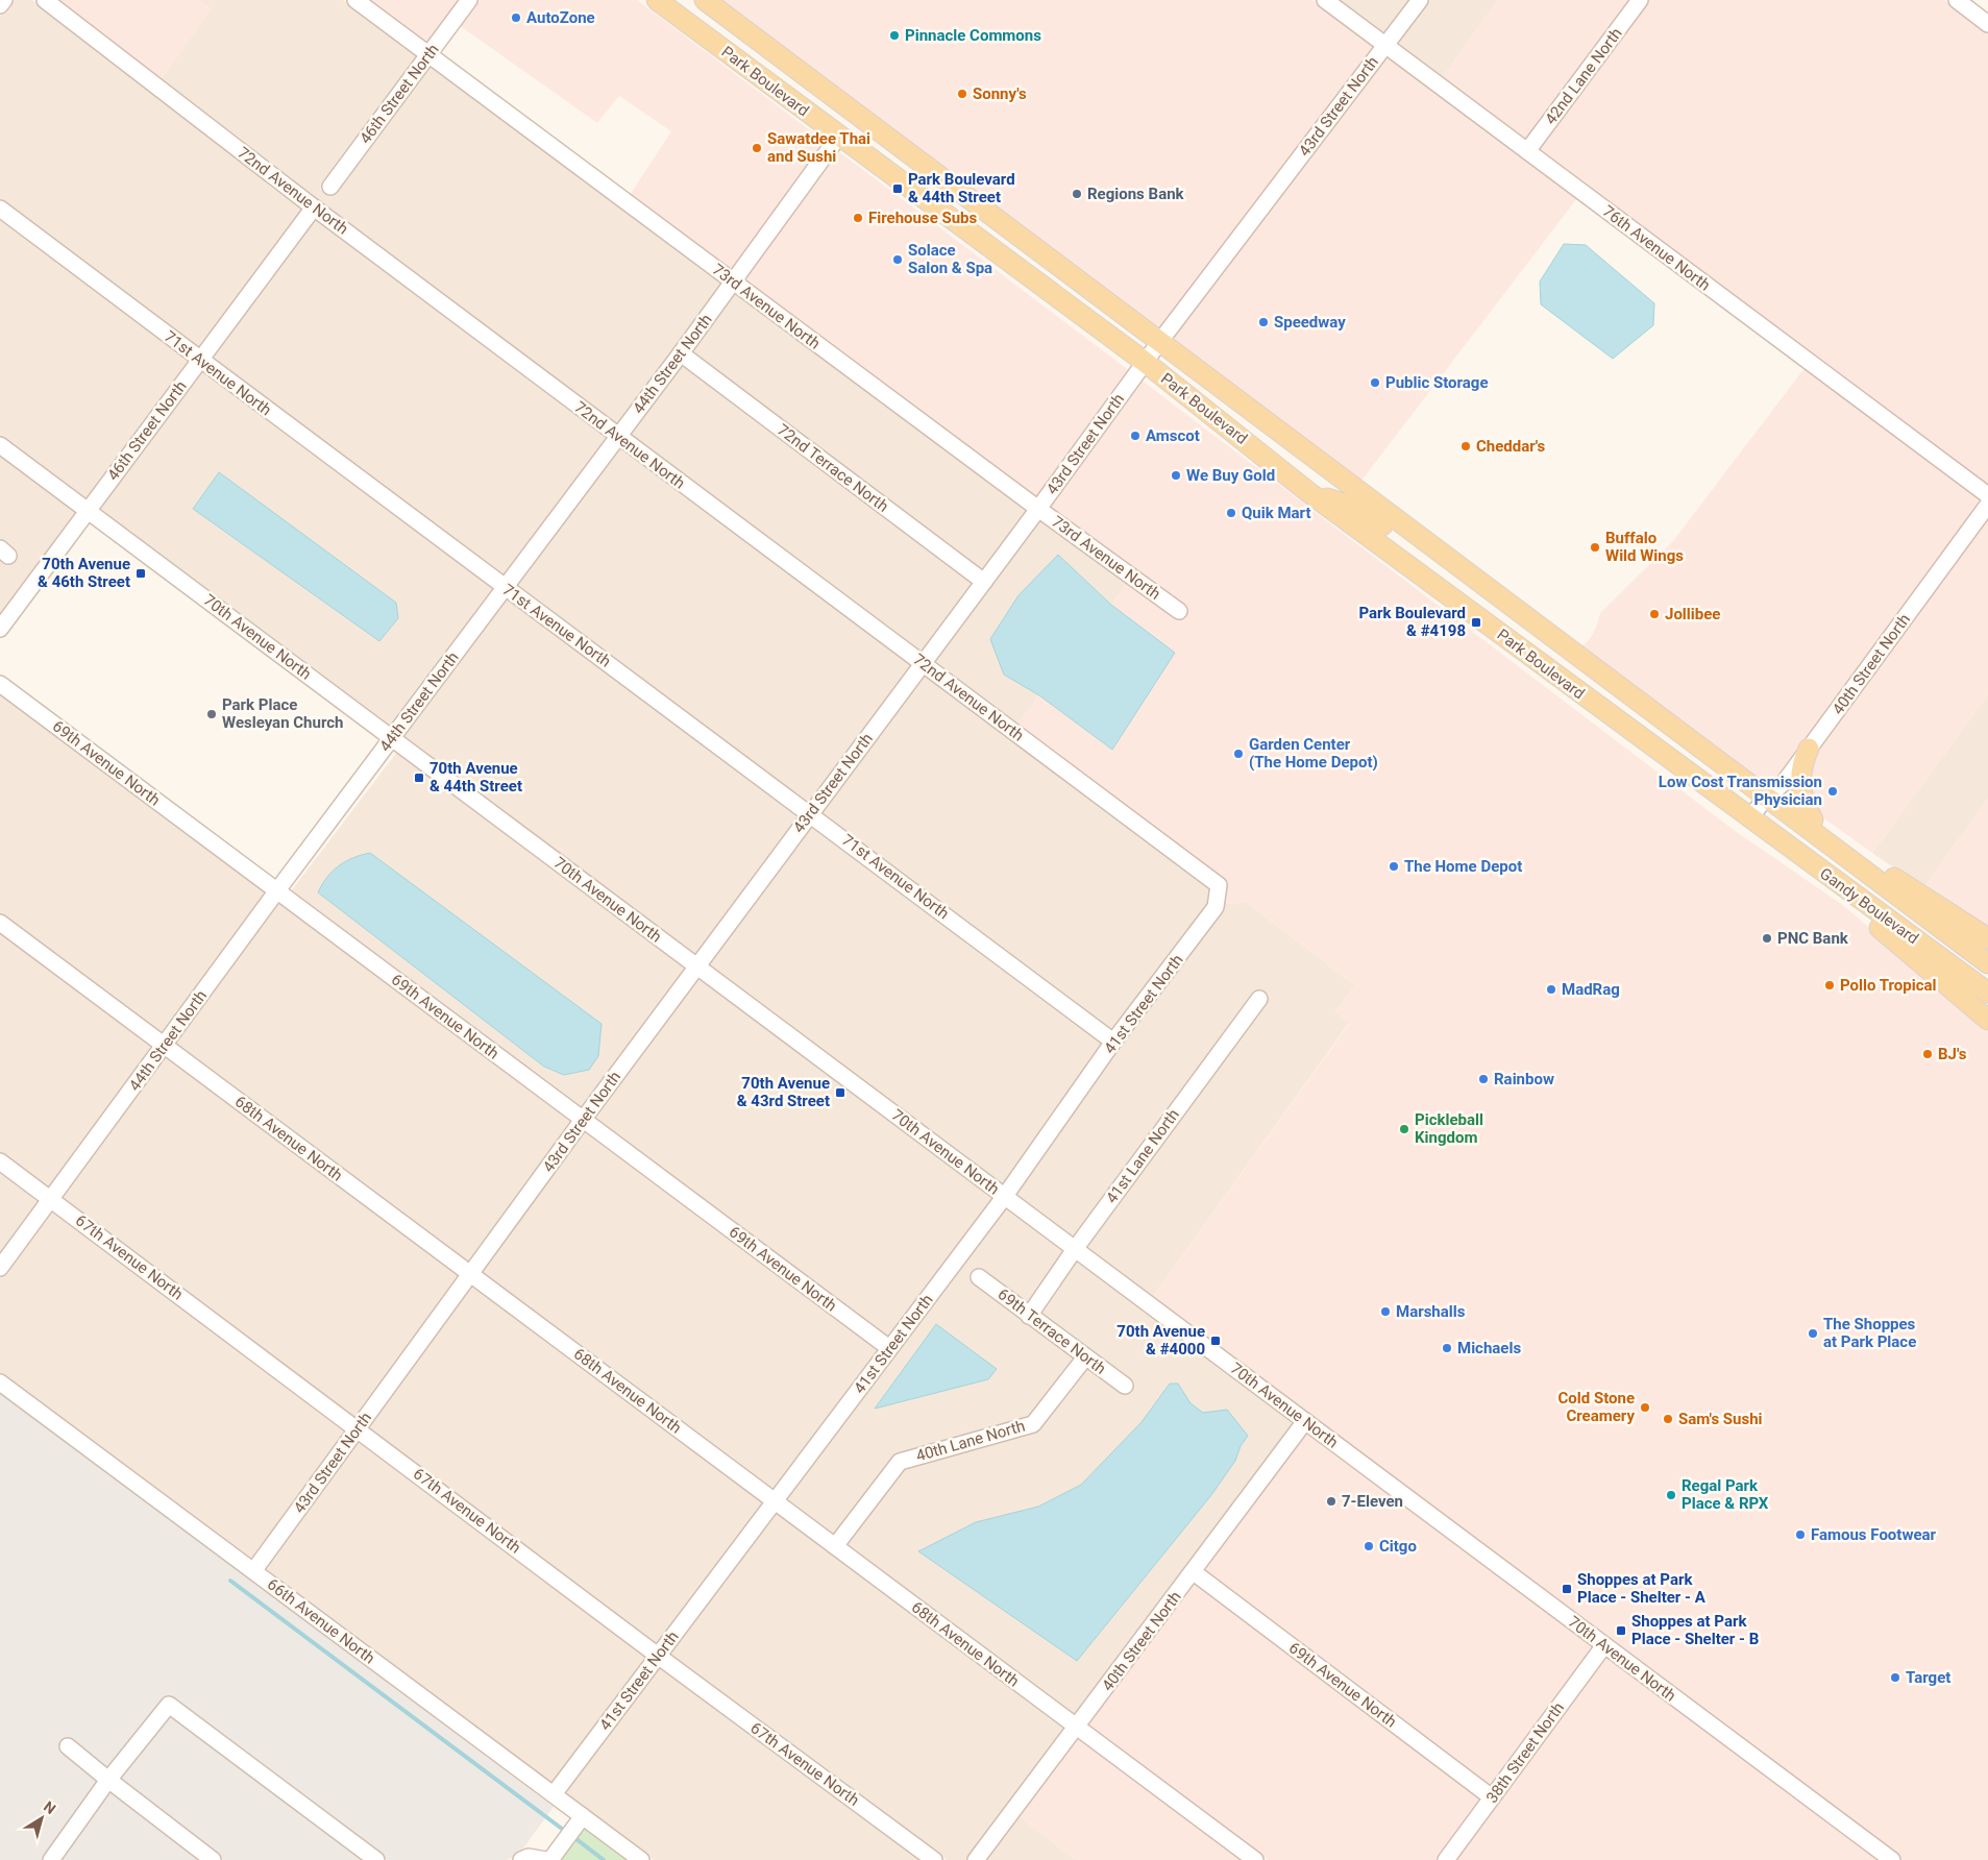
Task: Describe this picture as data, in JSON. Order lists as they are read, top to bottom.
{
  "streets": {
    "main road": ["Park Boulevard", "Gandy Boulevard"],
    "street": [
      "42nd Lane North",
      "46th Street North",
      "43rd Street North",
      "72nd Avenue North",
      "76th Avenue North",
      "73rd Avenue North",
      "44th Street North",
      "71st Avenue North",
      "72nd Terrace North",
      "70th Avenue North",
      "40th Street North",
      "69th Avenue North",
      "41st Street North",
      "68th Avenue North",
      "41st Lane North",
      "67th Avenue North",
      "69th Terrace North",
      "40th Lane North",
      "66th Avenue North",
      "38th Street North"
    ]
  },
  "crossings": [
    ["42nd Lane North", "76th Avenue North"],
    ["Park Boulevard", "43rd Street North"],
    ["Park Boulevard", "44th Street North"],
    ["Park Boulevard", "40th Street North"],
    ["Park Boulevard", "Gandy Boulevard"],
    ["46th Street North", "72nd Avenue North"],
    ["46th Street North", "73rd Avenue North"],
    ["46th Street North", "71st Avenue North"],
    ["46th Street North", "70th Avenue North"],
    ["43rd Street North", "72nd Avenue North"],
    ["43rd Street North", "76th Avenue North"],
    ["43rd Street North", "73rd Avenue North"],
    ["43rd Street North", "71st Avenue North"],
    ["43rd Street North", "72nd Terrace North"],
    ["43rd Street North", "70th Avenue North"],
    ["43rd Street North", "69th Avenue North"],
    ["43rd Street North", "68th Avenue North"],
    ["43rd Street North", "67th Avenue North"],
    ["43rd Street North", "66th Avenue North"],
    ["72nd Avenue North", "44th Street North"],
    ["72nd Avenue North", "41st Street North"],
    ["73rd Avenue North", "44th Street North"],
    ["44th Street North", "71st Avenue North"],
    ["44th Street North", "72nd Terrace North"],
    ["44th Street North", "70th Avenue North"],
    ["44th Street North", "69th Avenue North"],
    ["44th Street North", "68th Avenue North"],
    ["44th Street North", "67th Avenue North"],
    ["71st Avenue North", "41st Street North"],
    ["70th Avenue North", "40th Street North"],
    ["70th Avenue North", "41st Street North"],
    ["70th Avenue North", "41st Lane North"],
    ["70th Avenue North", "38th Street North"],
    ["40th Street North", "69th Avenue North"],
    ["40th Street North", "Gandy Boulevard"],
    ["40th Street North", "68th Avenue North"],
    ["69th Avenue North", "41st Street North"],
    ["69th Avenue North", "38th Street North"],
    ["41st Street North", "68th Avenue North"],
    ["41st Street North", "67th Avenue North"],
    ["41st Street North", "66th Avenue North"],
    ["68th Avenue North", "40th Lane North"],
    ["41st Lane North", "69th Terrace North"],
    ["69th Terrace North", "40th Lane North"]
  ],
  "places": {
    "other": [
      "AutoZone",
      "Pinnacle Commons",
      "Sonny's",
      "Sawatdee Thai and Sushi",
      "Regions Bank",
      "Firehouse Subs",
      "Solace Salon & Spa",
      "Speedway",
      "Public Storage",
      "Amscot",
      "Cheddar's",
      "We Buy Gold",
      "Quik Mart",
      "Buffalo Wild Wings",
      "Jollibee",
      "Park Place Wesleyan Church",
      "Garden Center (The Home Depot)",
      "Low Cost Transmission Physician",
      "The Home Depot",
      "PNC Bank",
      "Pollo Tropical",
      "MadRag",
      "BJ's",
      "Rainbow",
      "Pickleball Kingdom",
      "Marshalls",
      "The Shoppes at Park Place",
      "Michaels",
      "Cold Stone Creamery",
      "Sam's Sushi",
      "Regal Park Place & RPX",
      "7-Eleven",
      "Famous Footwear",
      "Citgo",
      "Target"
    ],
    "transit": [
      "Park Boulevard & 44th Street",
      "70th Avenue & 46th Street",
      "Park Boulevard & #4198",
      "70th Avenue & 44th Street",
      "70th Avenue & 43rd Street",
      "70th Avenue & #4000",
      "Shoppes at Park Place - Shelter - A",
      "Shoppes at Park Place - Shelter - B"
    ]
  },
  "north": "top right"
}
